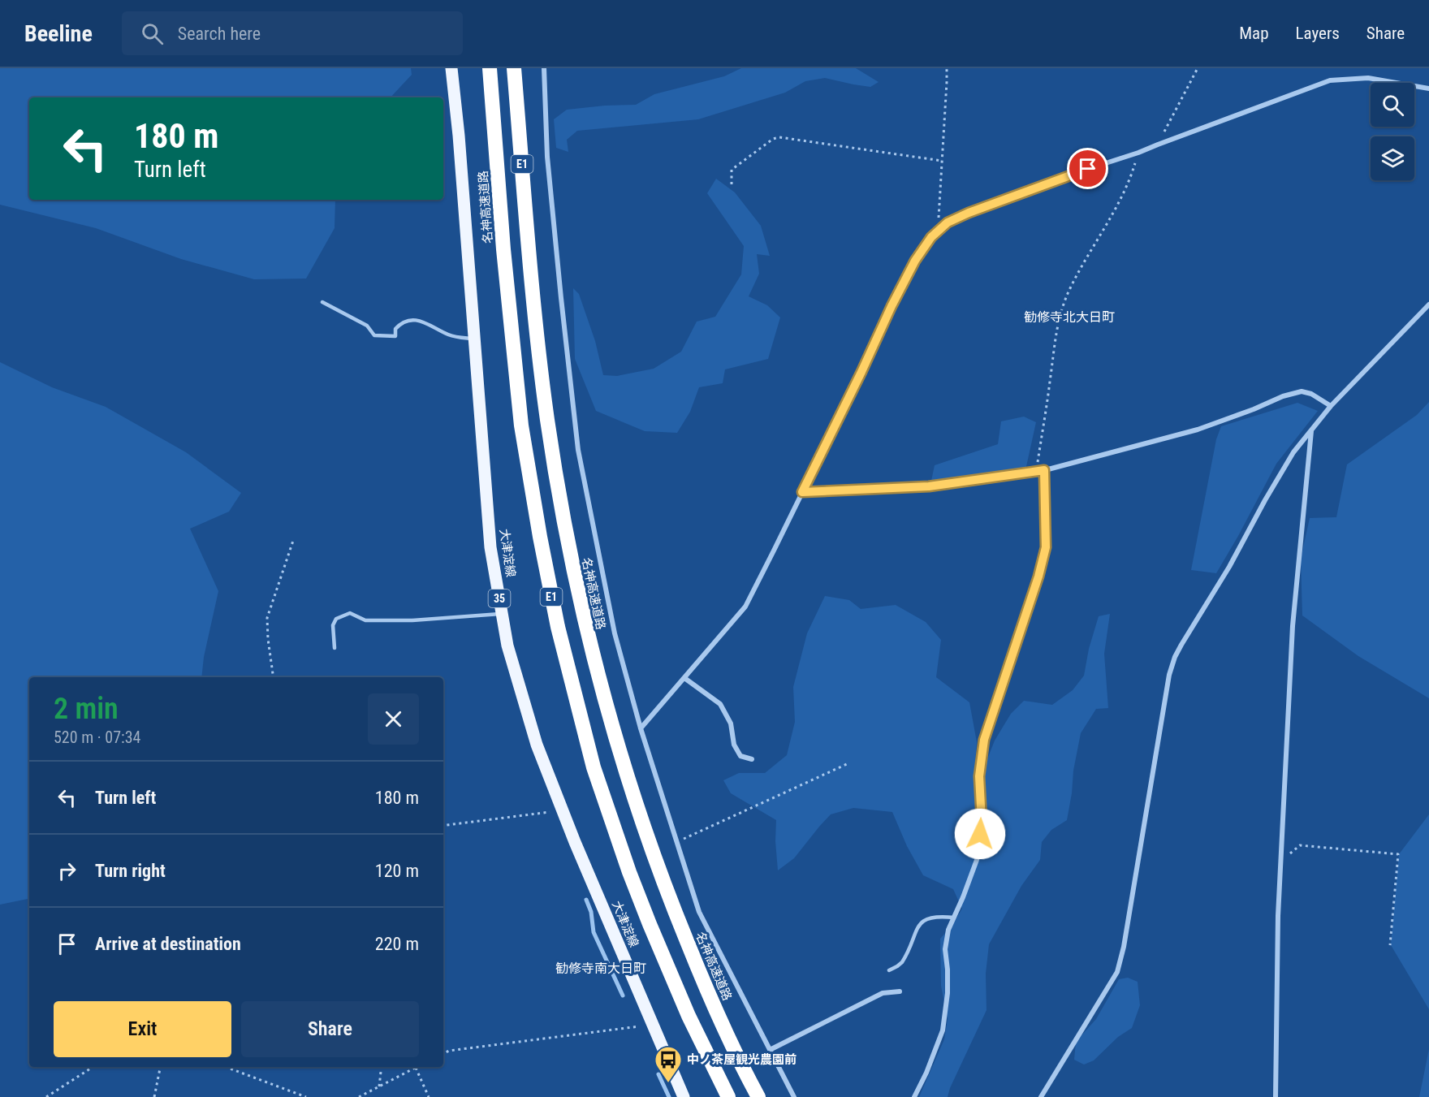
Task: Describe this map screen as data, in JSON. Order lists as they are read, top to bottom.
{
  "streets": {
    "highway": ["E1", "名神高速道路"],
    "main road": ["大津淀線", "35"]
  },
  "districts": ["勧修寺北大日町", "勧修寺南大日町"],
  "places": {
    "bus stop": ["中ノ茶屋観光農園前"]
  },
  "page": {
    "header": "Beeline",
    "search": "Search here",
    "nav": ["Map", "Layers", "Share"],
    "turn": ["180 m", "Turn left"],
    "heading": ["2 min", "520 m · 07:34"],
    "list": [
      {
        "name": "Turn left",
        "value": "180 m"
      },
      {
        "name": "Turn right",
        "value": "120 m"
      },
      {
        "name": "Arrive at destination",
        "value": "220 m"
      }
    ],
    "buttons": ["Exit", "Share"]
  }
}
